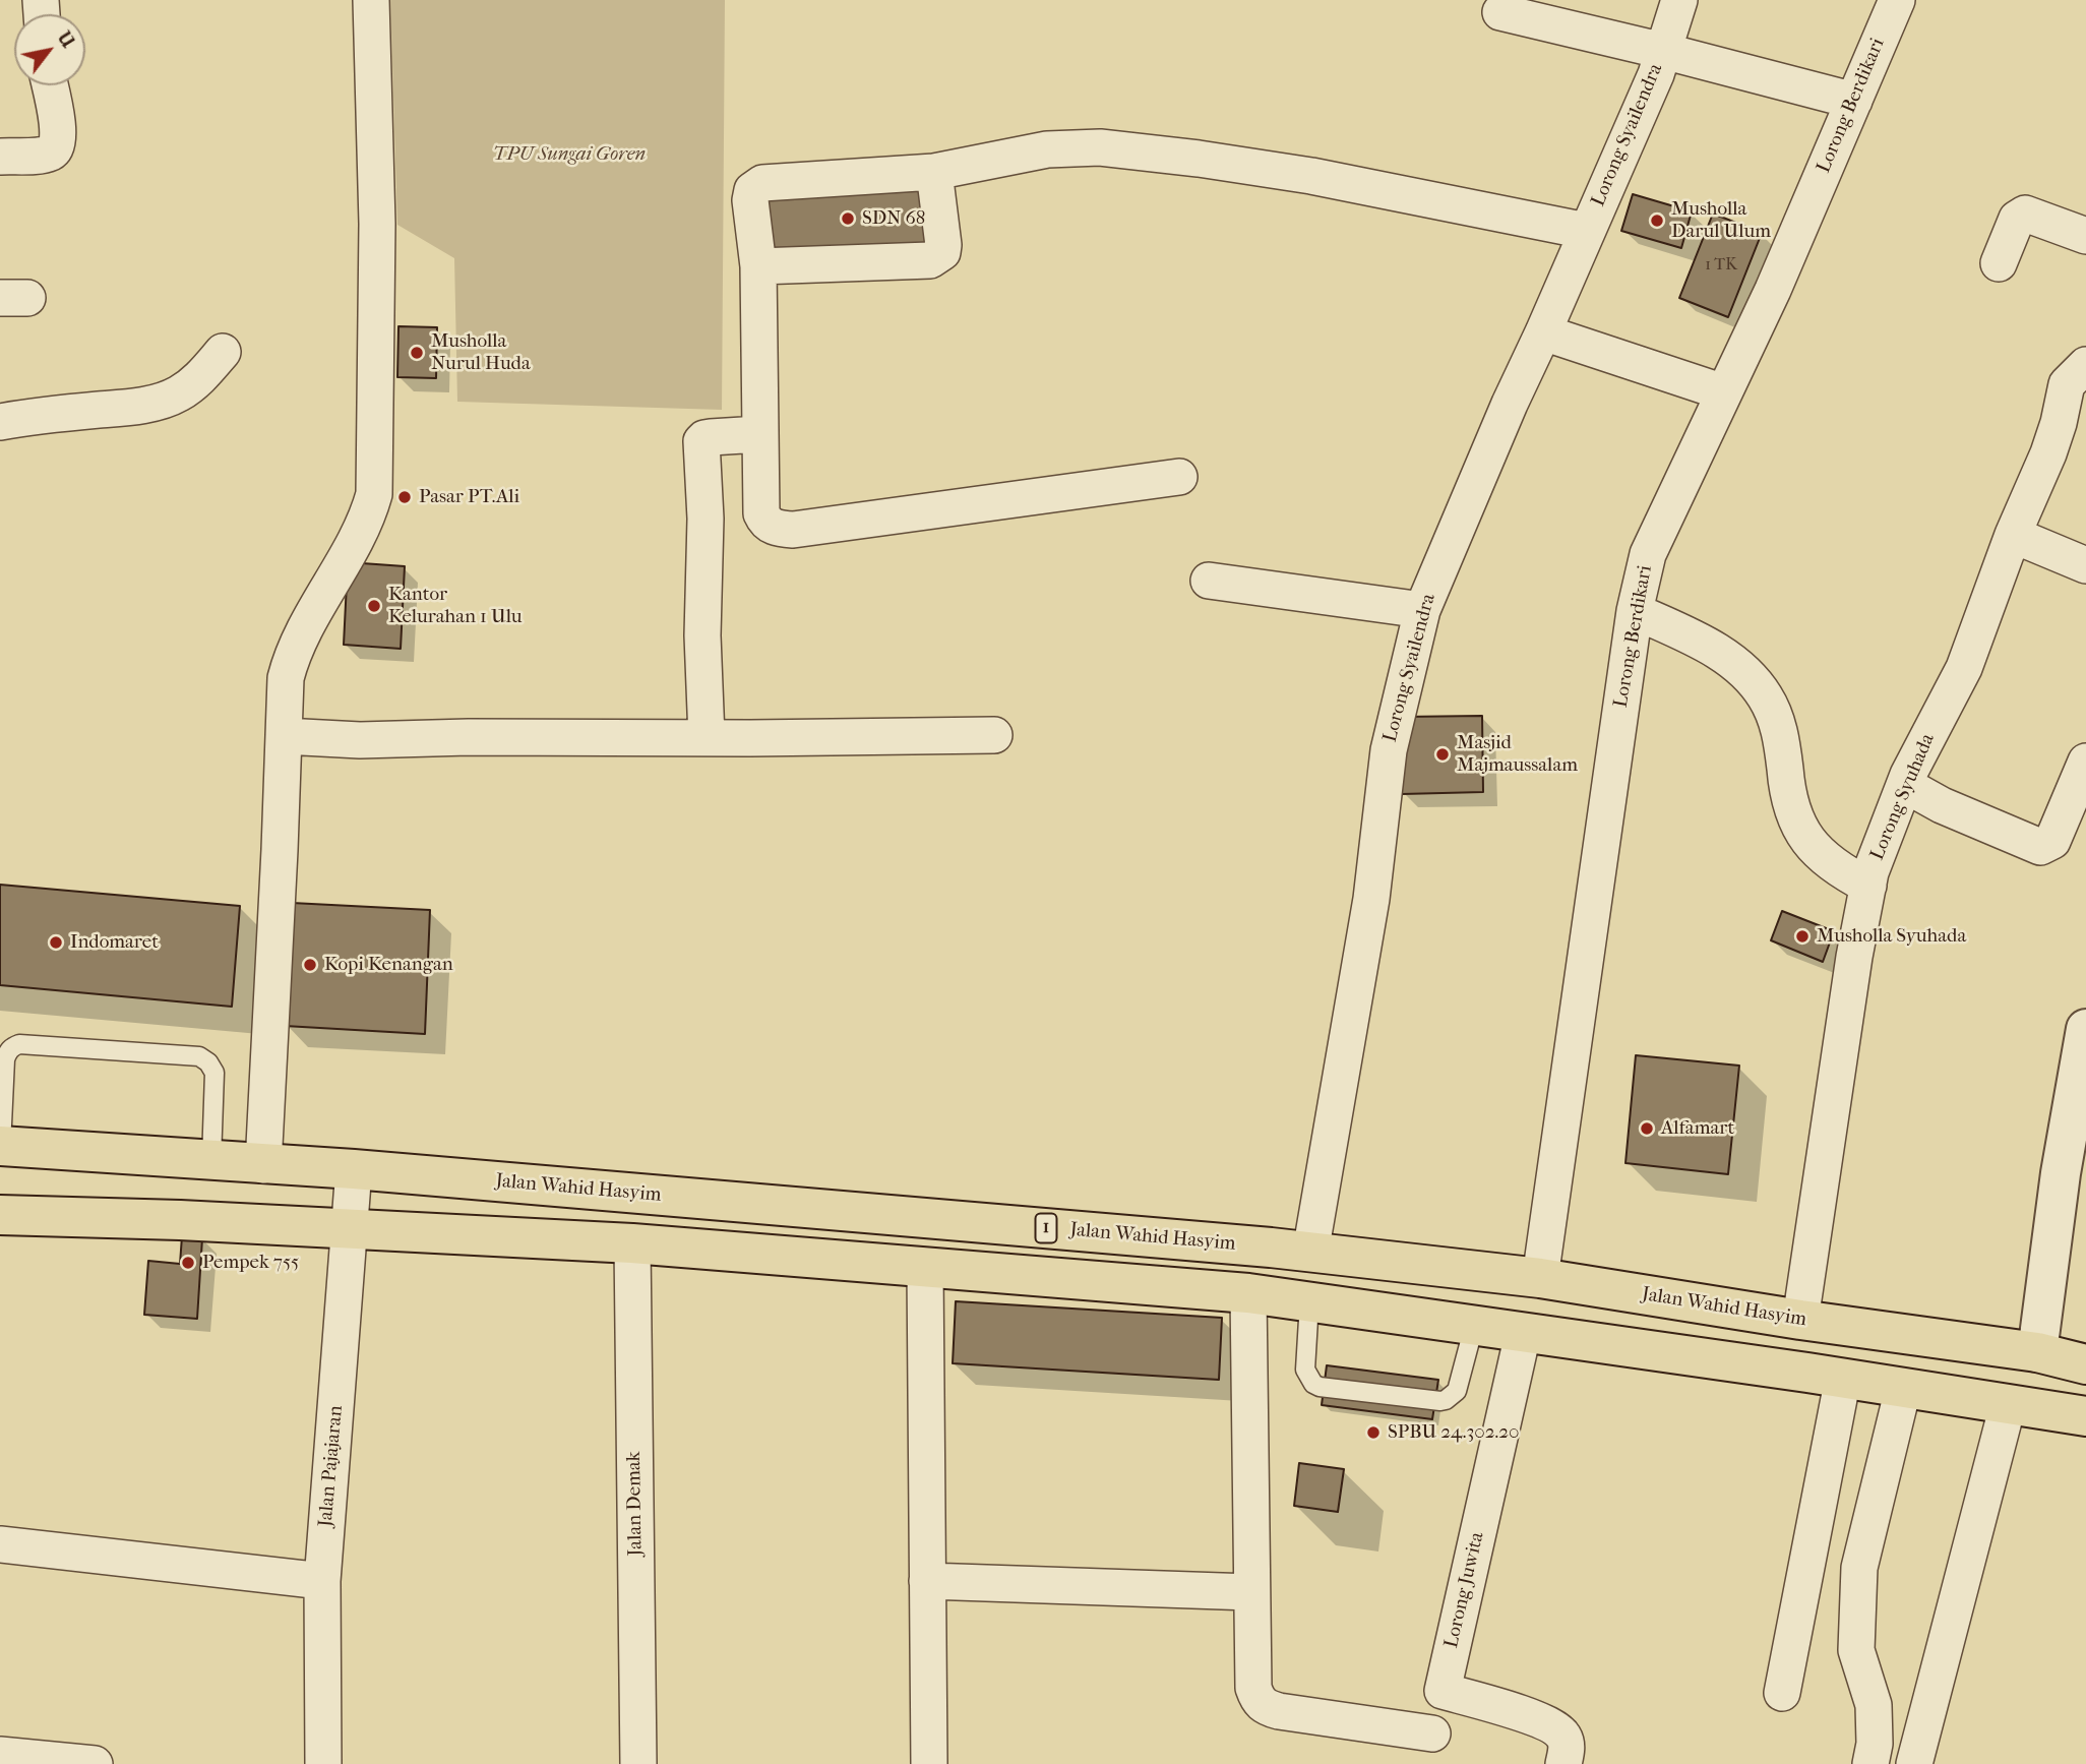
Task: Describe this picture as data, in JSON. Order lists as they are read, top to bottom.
{
  "streets": {
    "highway": ["Jalan Wahid Hasyim", "1"],
    "street": [
      "Lorong Berdikari",
      "Lorong Syailendra",
      "Lorong Syuhada",
      "Jalan Pajajaran",
      "Jalan Demak",
      "Lorong Juwita"
    ]
  },
  "crossings": [
    ["Lorong Berdikari", "Jalan Wahid Hasyim"],
    ["Lorong Syailendra", "Jalan Wahid Hasyim"],
    ["Lorong Syuhada", "Jalan Wahid Hasyim"],
    ["Jalan Wahid Hasyim", "Jalan Pajajaran"]
  ],
  "parks": ["TPU Sungai Goren"],
  "places": [
    "SDN 68",
    "Musholla Darul Ulum",
    "Musholla Nurul Huda",
    "Pasar PT.Ali",
    "Kantor Kelurahan 1 Ulu",
    "Masjid Majmaussalam",
    "Musholla Syuhada",
    "Indomaret",
    "Kopi Kenangan",
    "Alfamart",
    "Pempek 755",
    "SPBU 24.302.20"
  ],
  "house_numbers": ["1 TK"],
  "north": "top right"
}
